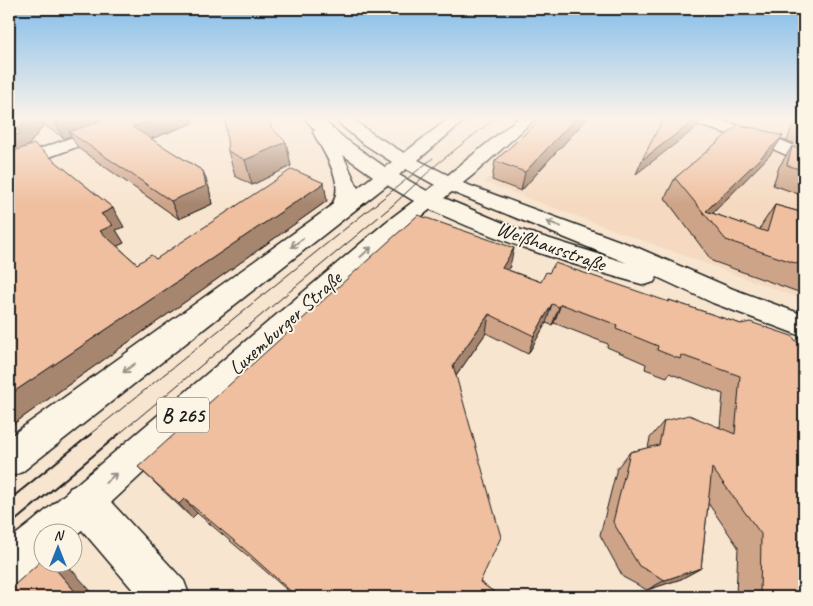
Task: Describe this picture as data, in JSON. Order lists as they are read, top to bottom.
{
  "streets": {
    "main road": ["Weißhausstraße", "Luxemburger Straße", "B 265"]
  },
  "crossings": [
    ["Weißhausstraße", "Luxemburger Straße"]
  ],
  "north": "top"
}
